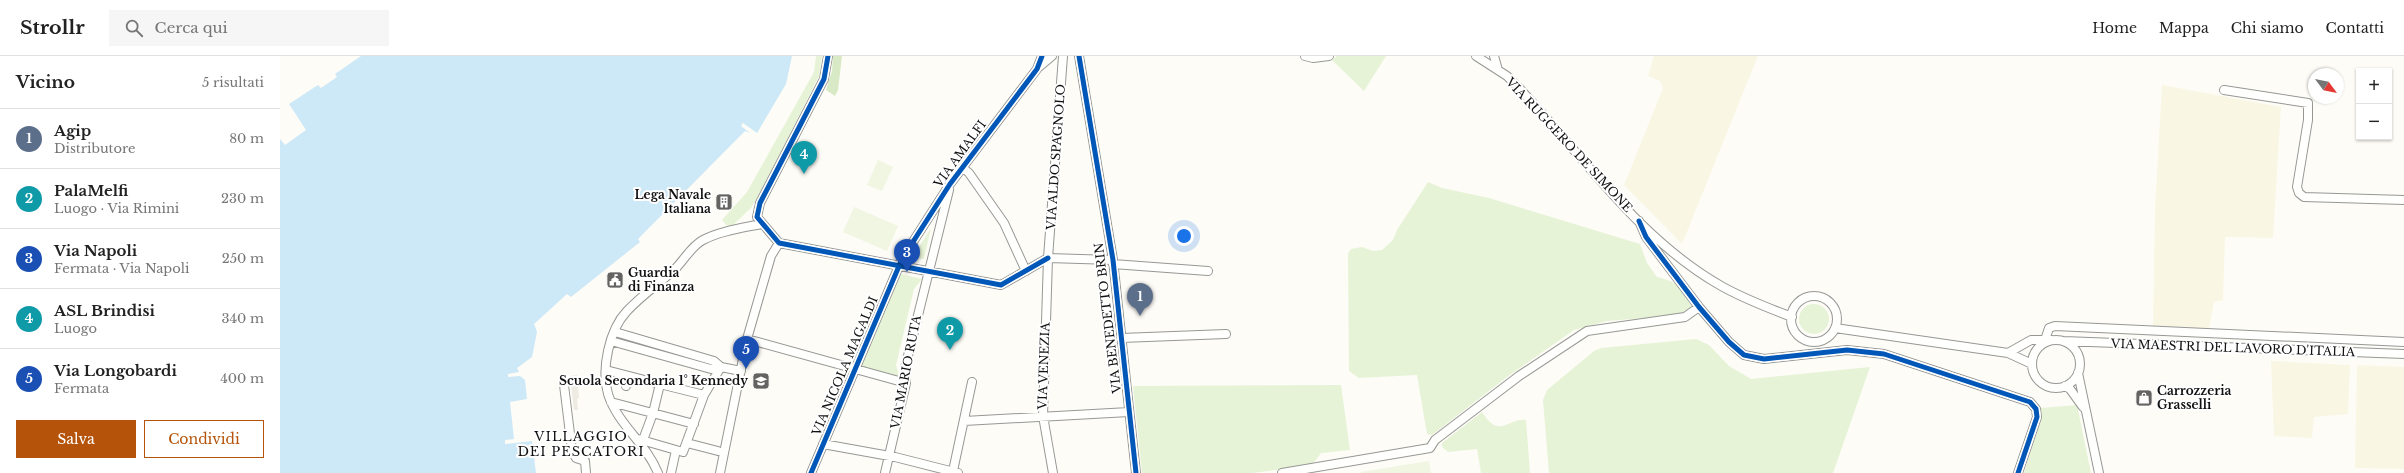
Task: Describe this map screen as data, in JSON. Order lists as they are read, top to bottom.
{
  "streets": {
    "street": [
      "VIA RUGGERO DE SIMONE",
      "VIA AMALFI",
      "VIA ALDO SPAGNOLO",
      "VIA BENEDETTO BRIN",
      "VIA MAESTRI DEL LAVORO D'ITALIA",
      "VIA NICOLA MAGALDI",
      "VIA VENEZIA",
      "VIA MARIO RUTA"
    ]
  },
  "crossings": [
    ["VIA AMALFI", "VIA ALDO SPAGNOLO"],
    ["VIA AMALFI", "VIA NICOLA MAGALDI"],
    ["VIA AMALFI", "VIA MARIO RUTA"],
    ["VIA ALDO SPAGNOLO", "VIA VENEZIA"]
  ],
  "districts": ["VILLAGGIO DEI PESCATORI"],
  "places": {
    "building": ["Lega Navale Italiana"],
    "public building": ["Guardia di Finanza"],
    "school or university": ["Scuola Secondaria 1° Kennedy"],
    "shop": ["Carrozzeria Grasselli"]
  },
  "north": "bottom right",
  "page": {
    "header": "Strollr",
    "search": "Cerca qui",
    "nav": [
      "Home",
      "Mappa",
      "Chi siamo",
      "Contatti"
    ],
    "heading": ["Vicino", "5 risultati"],
    "map_buttons": ["+", "−"],
    "list": [
      {
        "mark": "1",
        "name": "Agip",
        "note": "Distributore",
        "value": "80 m"
      },
      {
        "mark": "2",
        "name": "PalaMelfi",
        "note": "Luogo · Via Rimini",
        "value": "230 m"
      },
      {
        "mark": "3",
        "name": "Via Napoli",
        "note": "Fermata · Via Napoli",
        "value": "250 m"
      },
      {
        "mark": "4",
        "name": "ASL Brindisi",
        "note": "Luogo",
        "value": "340 m"
      },
      {
        "mark": "5",
        "name": "Via Longobardi",
        "note": "Fermata",
        "value": "400 m"
      }
    ],
    "pins": [
      "4",
      "3",
      "1",
      "2",
      "5"
    ],
    "buttons": ["Salva", "Condividi"]
  }
}
